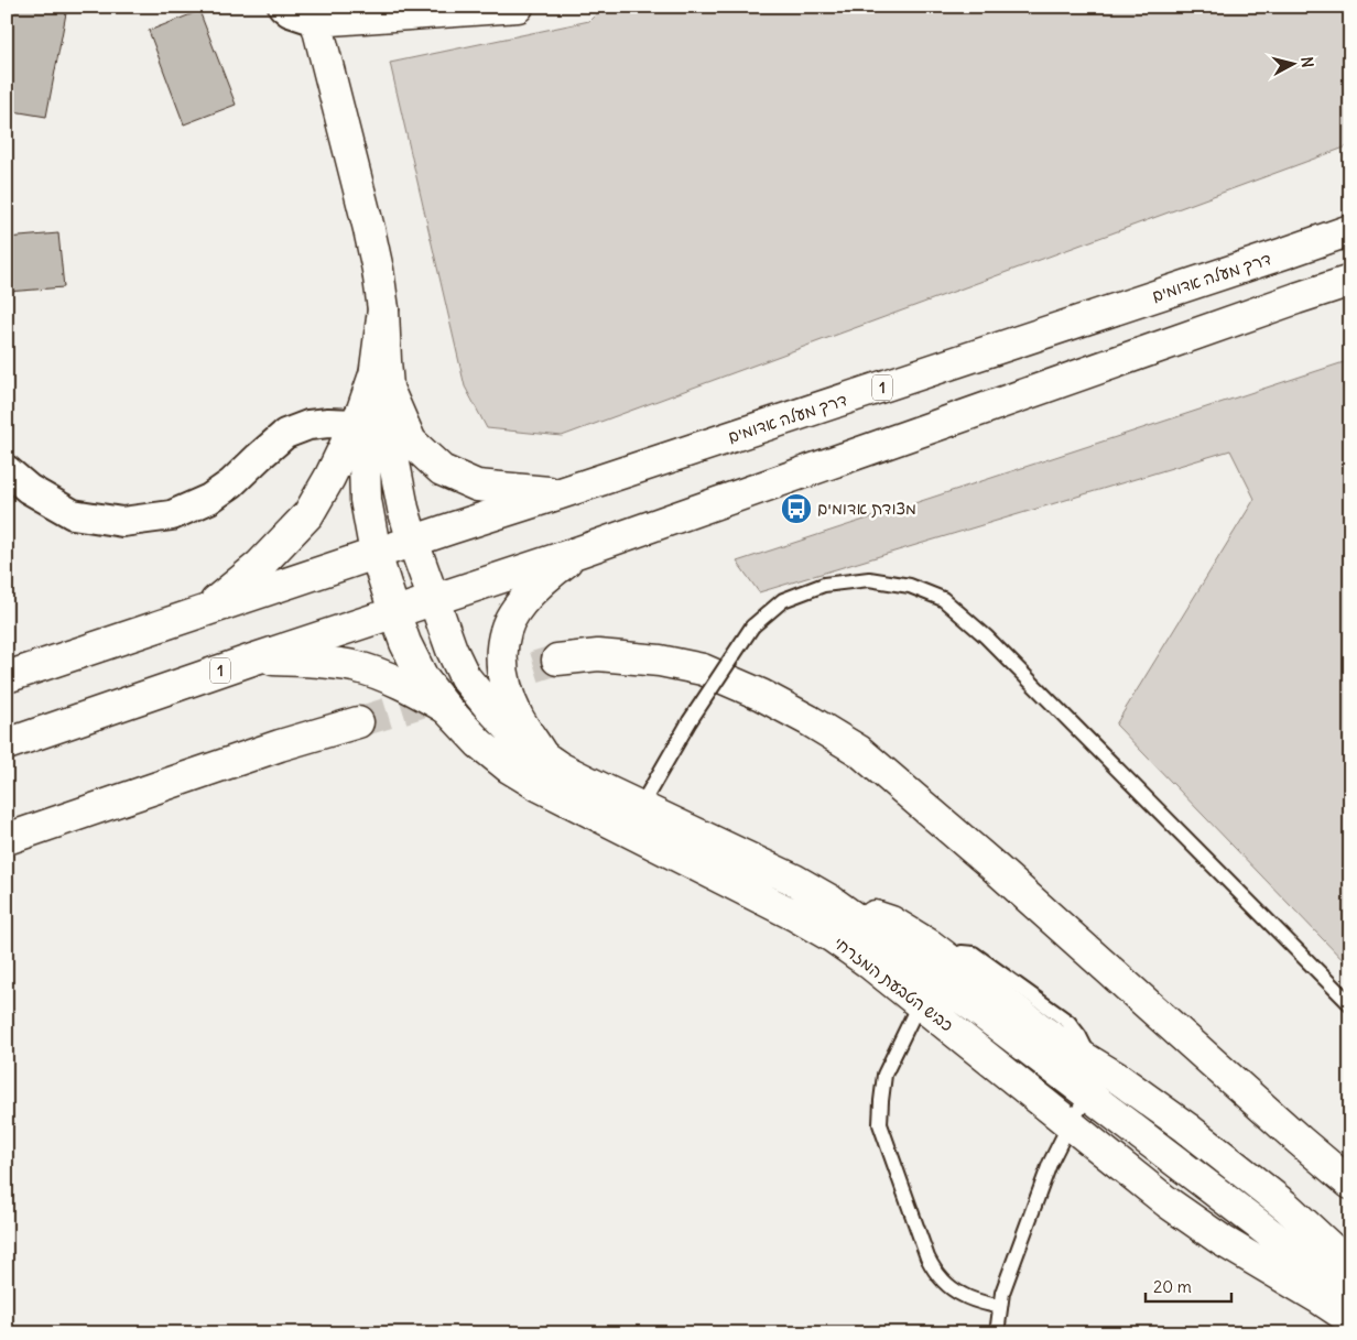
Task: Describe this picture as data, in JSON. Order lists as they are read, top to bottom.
{
  "streets": {
    "main road": ["דרך מעלה אדומים", "1", "כביש הטבעת המזרחי"]
  },
  "crossings": [
    ["דרך מעלה אדומים", "1"],
    ["דרך מעלה אדומים", "כביש הטבעת המזרחי"],
    ["1", "כביש הטבעת המזרחי"]
  ],
  "places": {
    "bus stop": ["מצודת אדומים"]
  },
  "scale_bar": "20 m",
  "north": "right"
}
